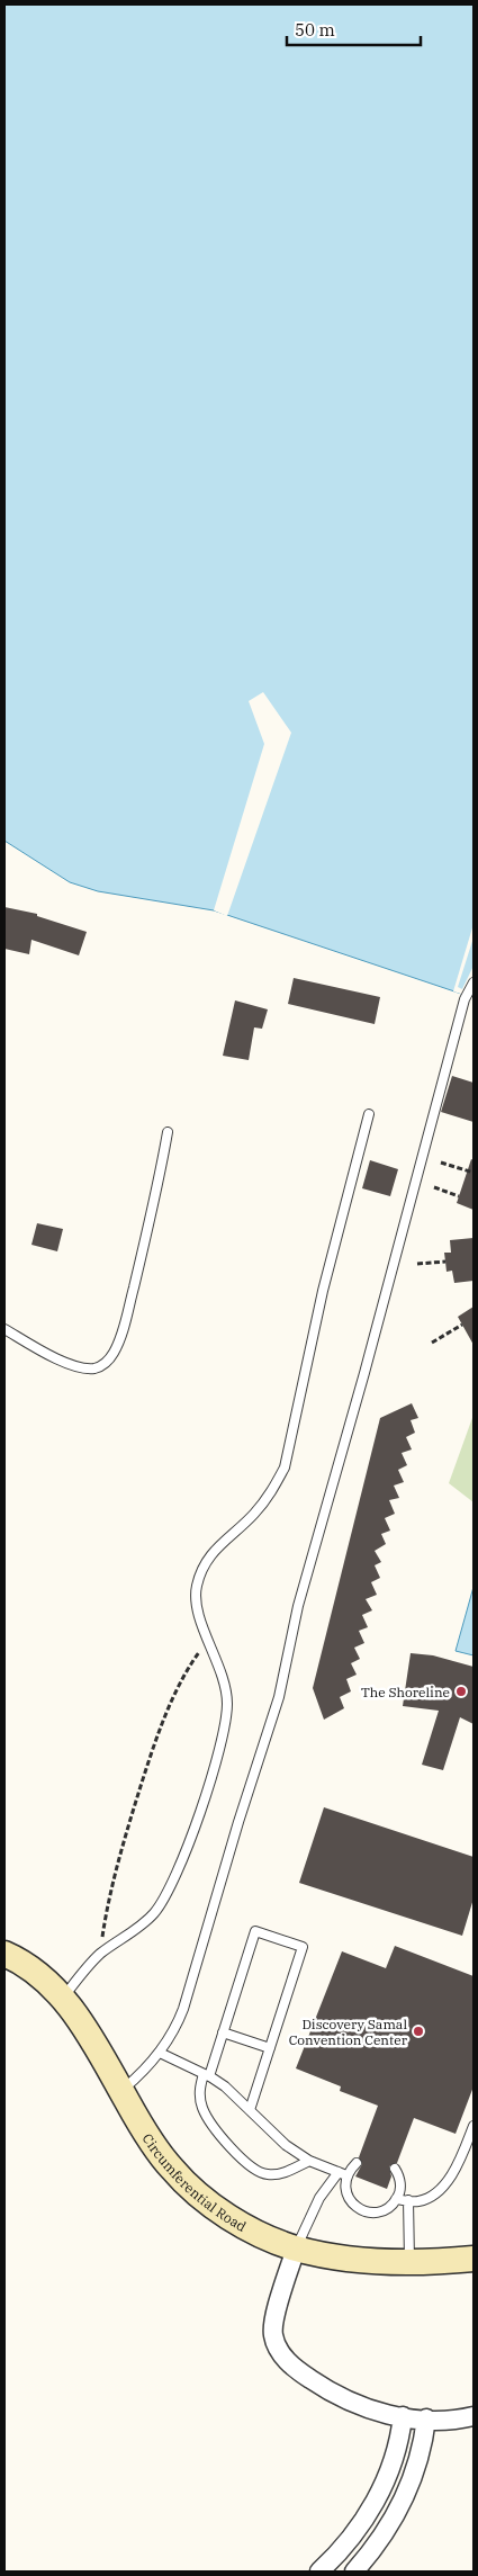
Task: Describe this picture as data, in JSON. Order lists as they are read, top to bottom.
{
  "streets": {
    "main road": ["Circumferential Road"]
  },
  "places": ["The Shoreline", "Discovery Samal Convention Center"],
  "scale_bar": "50 m"
}
